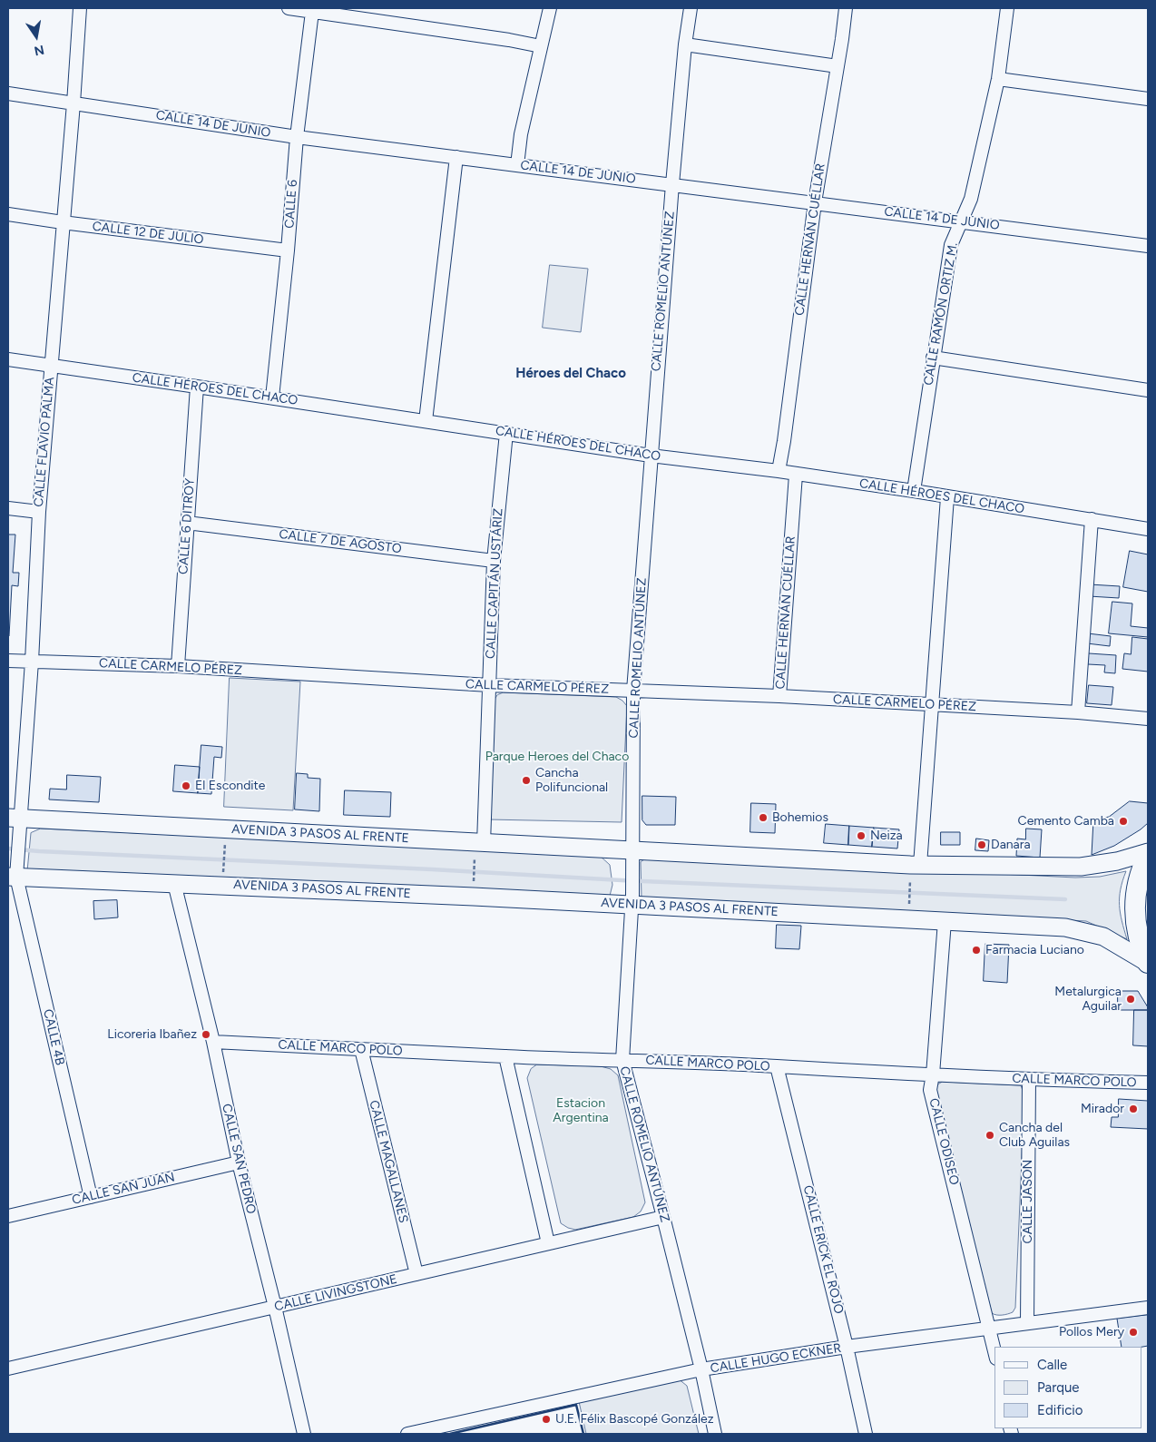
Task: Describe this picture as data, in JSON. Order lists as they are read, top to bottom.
{
  "streets": {
    "main road": ["AVENIDA 3 PASOS AL FRENTE"],
    "street": [
      "CALLE 14 DE JUNIO",
      "CALLE 6",
      "CALLE 12 DE JULIO",
      "CALLE HERNÁN CUÉLLAR",
      "CALLE ROMELIO ANTÚNEZ",
      "CALLE RAMÓN ORTIZ M.",
      "CALLE HÉROES DEL CHACO",
      "CALLE FLAVIO PALMA",
      "CALLE 6 DITROY",
      "CALLE 7 DE AGOSTO",
      "CALLE CAPITÁN USTÁRIZ",
      "CALLE CARMELO PÉREZ",
      "CALLE 4B",
      "CALLE MARCO POLO",
      "CALLE ODISEO",
      "CALLE SAN PEDRO",
      "CALLE MAGALLANES",
      "CALLE SAN JUAN",
      "CALLE JASON",
      "CALLE ERICK EL ROJO",
      "CALLE LIVINGSTONE",
      "CALLE HUGO ECKNER"
    ]
  },
  "crossings": [
    ["CALLE 14 DE JUNIO", "CALLE 6"],
    ["CALLE 14 DE JUNIO", "CALLE HERNÁN CUÉLLAR"],
    ["CALLE 14 DE JUNIO", "CALLE ROMELIO ANTÚNEZ"],
    ["CALLE 14 DE JUNIO", "CALLE RAMÓN ORTIZ M."],
    ["CALLE 14 DE JUNIO", "CALLE FLAVIO PALMA"],
    ["CALLE 6", "CALLE 12 DE JULIO"],
    ["CALLE 6", "CALLE HÉROES DEL CHACO"],
    ["CALLE 12 DE JULIO", "CALLE FLAVIO PALMA"],
    ["CALLE HERNÁN CUÉLLAR", "CALLE HÉROES DEL CHACO"],
    ["CALLE HERNÁN CUÉLLAR", "CALLE CARMELO PÉREZ"],
    ["CALLE ROMELIO ANTÚNEZ", "CALLE HÉROES DEL CHACO"],
    ["CALLE ROMELIO ANTÚNEZ", "CALLE CARMELO PÉREZ"],
    ["CALLE ROMELIO ANTÚNEZ", "AVENIDA 3 PASOS AL FRENTE"],
    ["CALLE ROMELIO ANTÚNEZ", "CALLE MARCO POLO"],
    ["CALLE ROMELIO ANTÚNEZ", "CALLE LIVINGSTONE"],
    ["CALLE ROMELIO ANTÚNEZ", "CALLE HUGO ECKNER"],
    ["CALLE RAMÓN ORTIZ M.", "CALLE HÉROES DEL CHACO"],
    ["CALLE HÉROES DEL CHACO", "CALLE FLAVIO PALMA"],
    ["CALLE HÉROES DEL CHACO", "CALLE 6 DITROY"],
    ["CALLE HÉROES DEL CHACO", "CALLE CAPITÁN USTÁRIZ"],
    ["CALLE FLAVIO PALMA", "CALLE CARMELO PÉREZ"],
    ["CALLE FLAVIO PALMA", "AVENIDA 3 PASOS AL FRENTE"],
    ["CALLE FLAVIO PALMA", "CALLE 4B"],
    ["CALLE 6 DITROY", "CALLE 7 DE AGOSTO"],
    ["CALLE 6 DITROY", "CALLE CARMELO PÉREZ"],
    ["CALLE 7 DE AGOSTO", "CALLE CAPITÁN USTÁRIZ"],
    ["CALLE CAPITÁN USTÁRIZ", "CALLE CARMELO PÉREZ"],
    ["CALLE CAPITÁN USTÁRIZ", "AVENIDA 3 PASOS AL FRENTE"],
    ["AVENIDA 3 PASOS AL FRENTE", "CALLE 4B"],
    ["AVENIDA 3 PASOS AL FRENTE", "CALLE ODISEO"],
    ["AVENIDA 3 PASOS AL FRENTE", "CALLE SAN PEDRO"],
    ["CALLE 4B", "CALLE SAN JUAN"],
    ["CALLE MARCO POLO", "CALLE ODISEO"],
    ["CALLE MARCO POLO", "CALLE SAN PEDRO"],
    ["CALLE MARCO POLO", "CALLE MAGALLANES"],
    ["CALLE MARCO POLO", "CALLE JASON"],
    ["CALLE MARCO POLO", "CALLE ERICK EL ROJO"],
    ["CALLE ODISEO", "CALLE HUGO ECKNER"],
    ["CALLE SAN PEDRO", "CALLE SAN JUAN"],
    ["CALLE SAN PEDRO", "CALLE LIVINGSTONE"],
    ["CALLE MAGALLANES", "CALLE LIVINGSTONE"],
    ["CALLE JASON", "CALLE HUGO ECKNER"],
    ["CALLE ERICK EL ROJO", "CALLE HUGO ECKNER"]
  ],
  "districts": ["Héroes del Chaco"],
  "parks": ["Parque Heroes del Chaco", "Estacion Argentina"],
  "places": [
    "Cancha Polifuncional",
    "El Escondite",
    "Bohemios",
    "Cemento Camba",
    "Neiza",
    "Danara",
    "Farmacia Luciano",
    "Metalurgica Aguilar",
    "Licoreria Ibañez",
    "Mirador",
    "Cancha del Club Aguilas",
    "Pollos Mery",
    "U.E. Félix Bascopé González"
  ],
  "legend": ["Calle", "Parque", "Edificio"],
  "north": "bottom"
}
